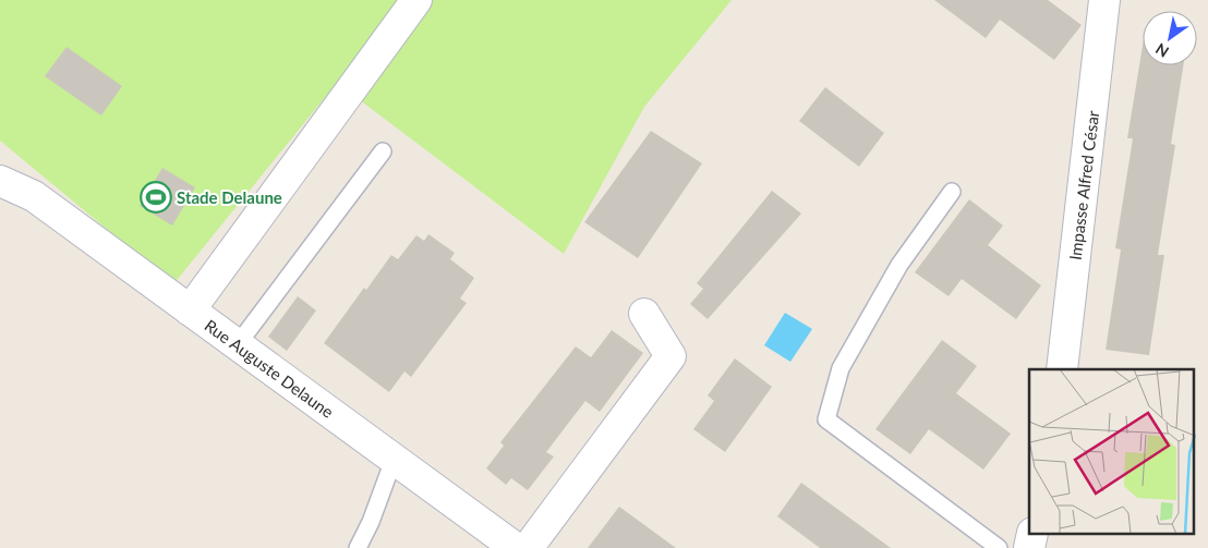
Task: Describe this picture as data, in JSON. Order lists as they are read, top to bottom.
{
  "streets": {
    "street": ["Impasse Alfred César", "Rue Auguste Delaune"]
  },
  "places": {
    "sports": ["Stade Delaune"]
  },
  "north": "bottom left"
}
